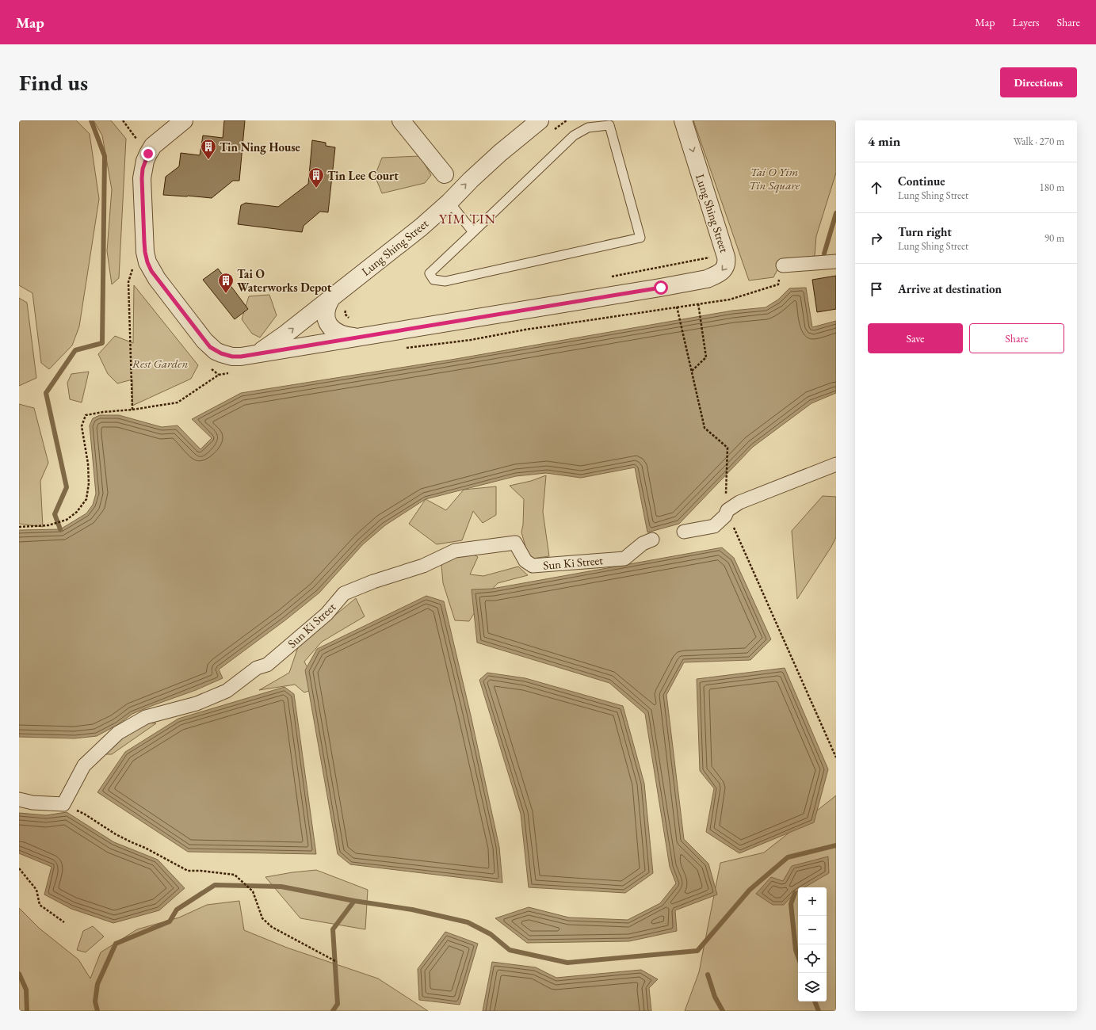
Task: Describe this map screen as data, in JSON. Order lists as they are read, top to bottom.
{
  "streets": {
    "street": ["Lung Shing Street", "Sun Ki Street"]
  },
  "districts": ["YIM TIN"],
  "parks": ["Tai O Yim Tin Square", "Rest Garden"],
  "places": {
    "building": ["Tin Ning House", "Tin Lee Court", "Tai O Waterworks Depot"]
  },
  "page": {
    "header": "Map",
    "nav": ["Map", "Layers", "Share"],
    "buttons": [
      "Directions",
      ["Save", "Share"]
    ],
    "title": "Find us",
    "heading": ["4 min", "Walk · 270 m"],
    "list": [
      ["Continue", "Lung Shing Street", "180 m"],
      ["Turn right", "Lung Shing Street", "90 m"],
      "Arrive at destination"
    ],
    "map_buttons": ["+", "−"]
  }
}
